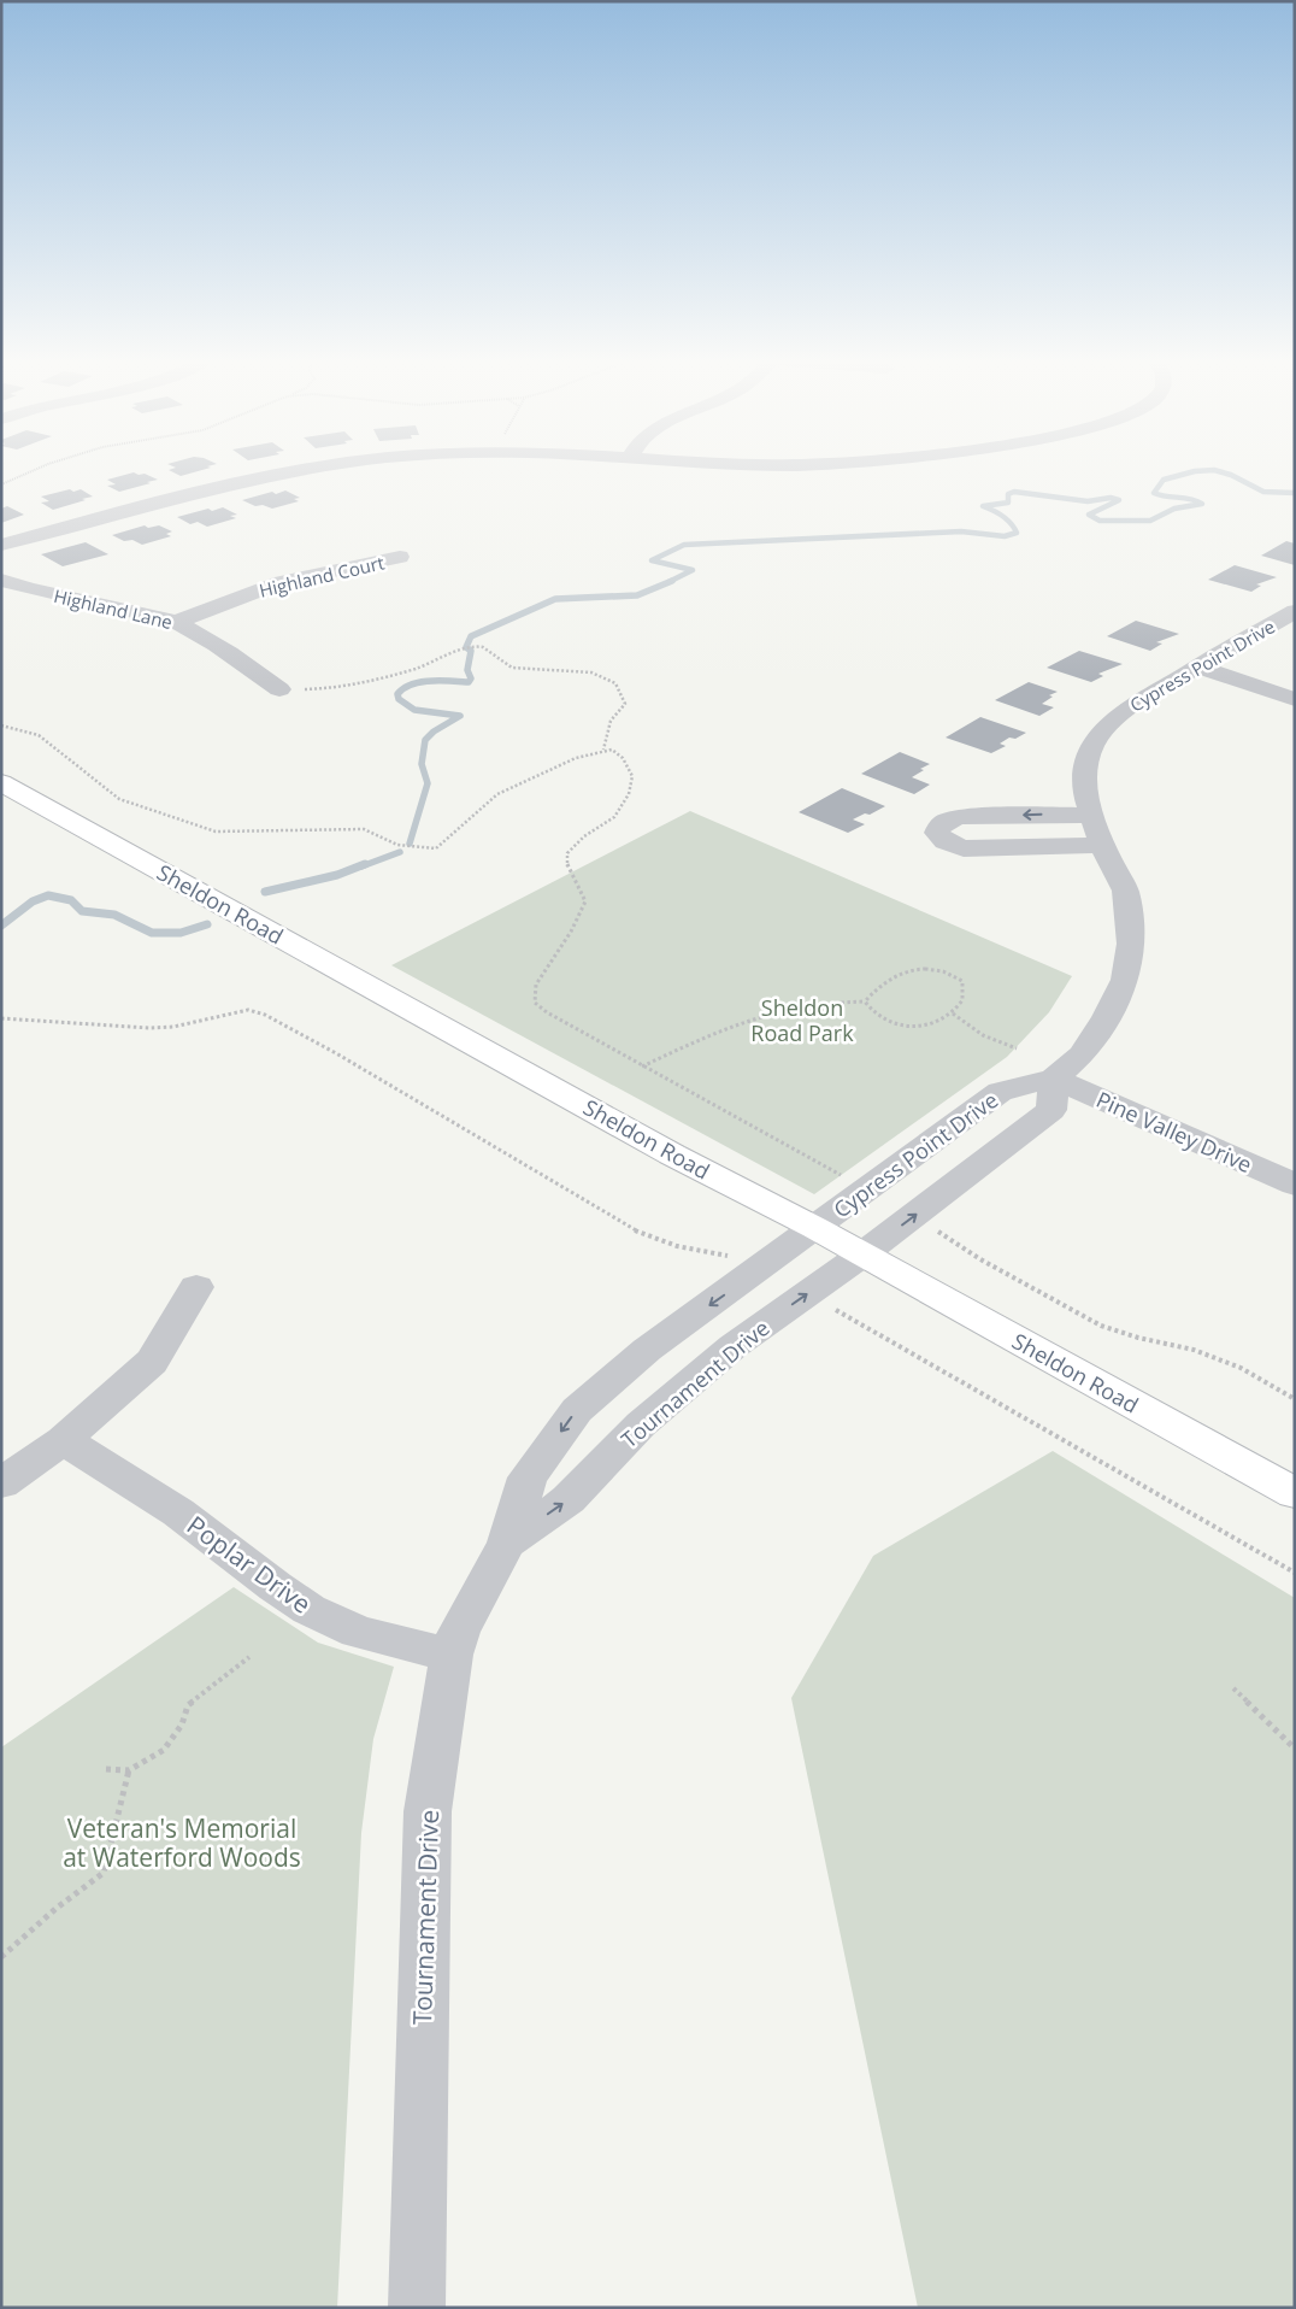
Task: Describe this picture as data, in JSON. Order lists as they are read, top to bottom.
{
  "streets": {
    "main road": ["Sheldon Road"],
    "street": [
      "Highland Court",
      "Highland Lane",
      "Cypress Point Drive",
      "Pine Valley Drive",
      "Tournament Drive",
      "Poplar Drive"
    ]
  },
  "crossings": [
    ["Highland Court", "Highland Lane"],
    ["Cypress Point Drive", "Sheldon Road"],
    ["Cypress Point Drive", "Pine Valley Drive"],
    ["Cypress Point Drive", "Tournament Drive"],
    ["Sheldon Road", "Tournament Drive"],
    ["Tournament Drive", "Poplar Drive"]
  ],
  "parks": ["Sheldon Road Park", "Veteran's Memorial at Waterford Woods"]
}
